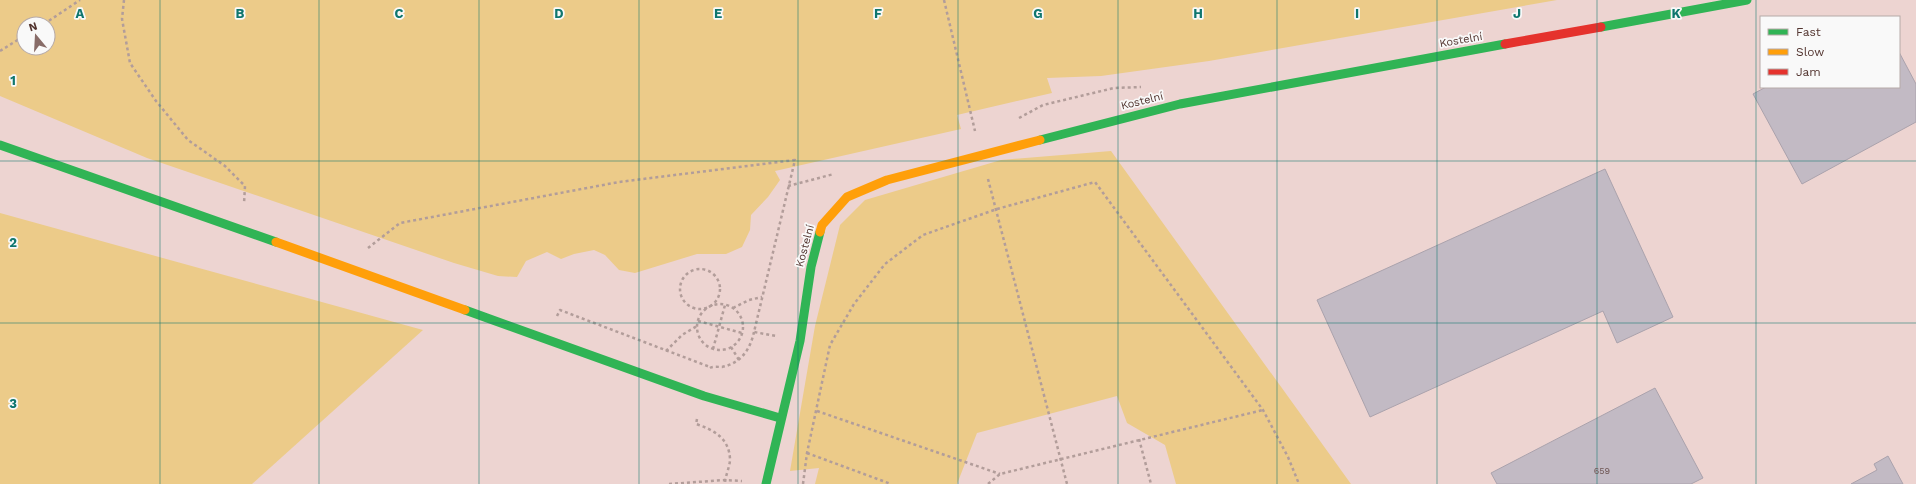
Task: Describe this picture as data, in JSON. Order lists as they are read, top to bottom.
{
  "streets": {
    "street": ["Kostelní"]
  },
  "house_numbers": ["659"],
  "legend": ["Fast", "Slow", "Jam"],
  "north": "top",
  "grid": {
    "columns": [
      "A",
      "B",
      "C",
      "D",
      "E",
      "F",
      "G",
      "H",
      "I",
      "J",
      "K"
    ],
    "rows": ["1", "2", "3"]
  }
}
